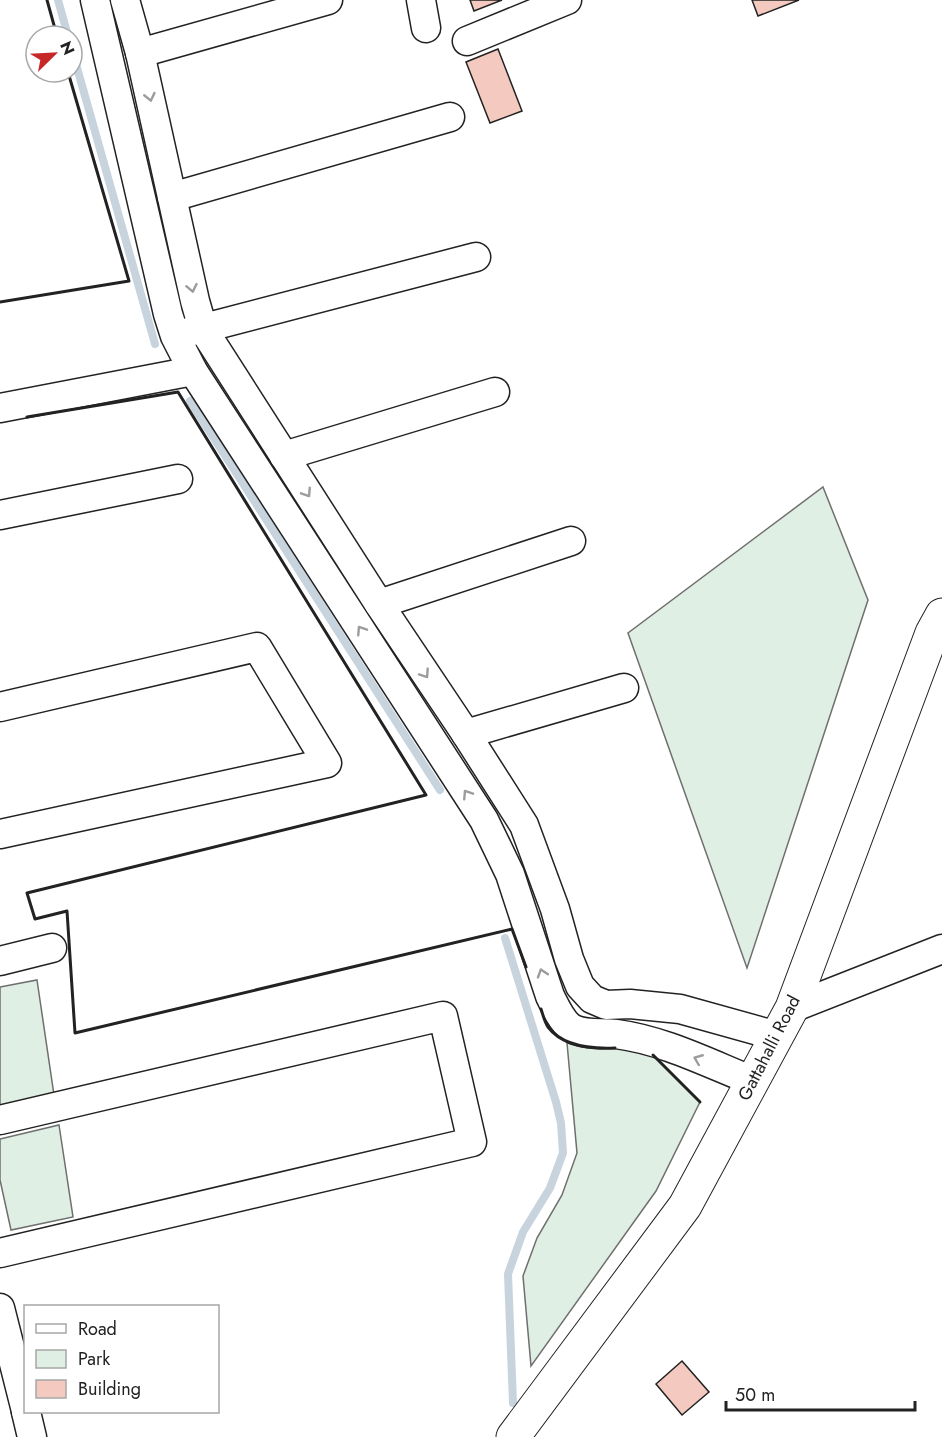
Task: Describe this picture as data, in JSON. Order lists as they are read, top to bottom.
{
  "streets": {
    "main road": ["Gattahalli Road"]
  },
  "legend": ["Road", "Park", "Building"],
  "scale_bar": "50 m",
  "north": "top right"
}
